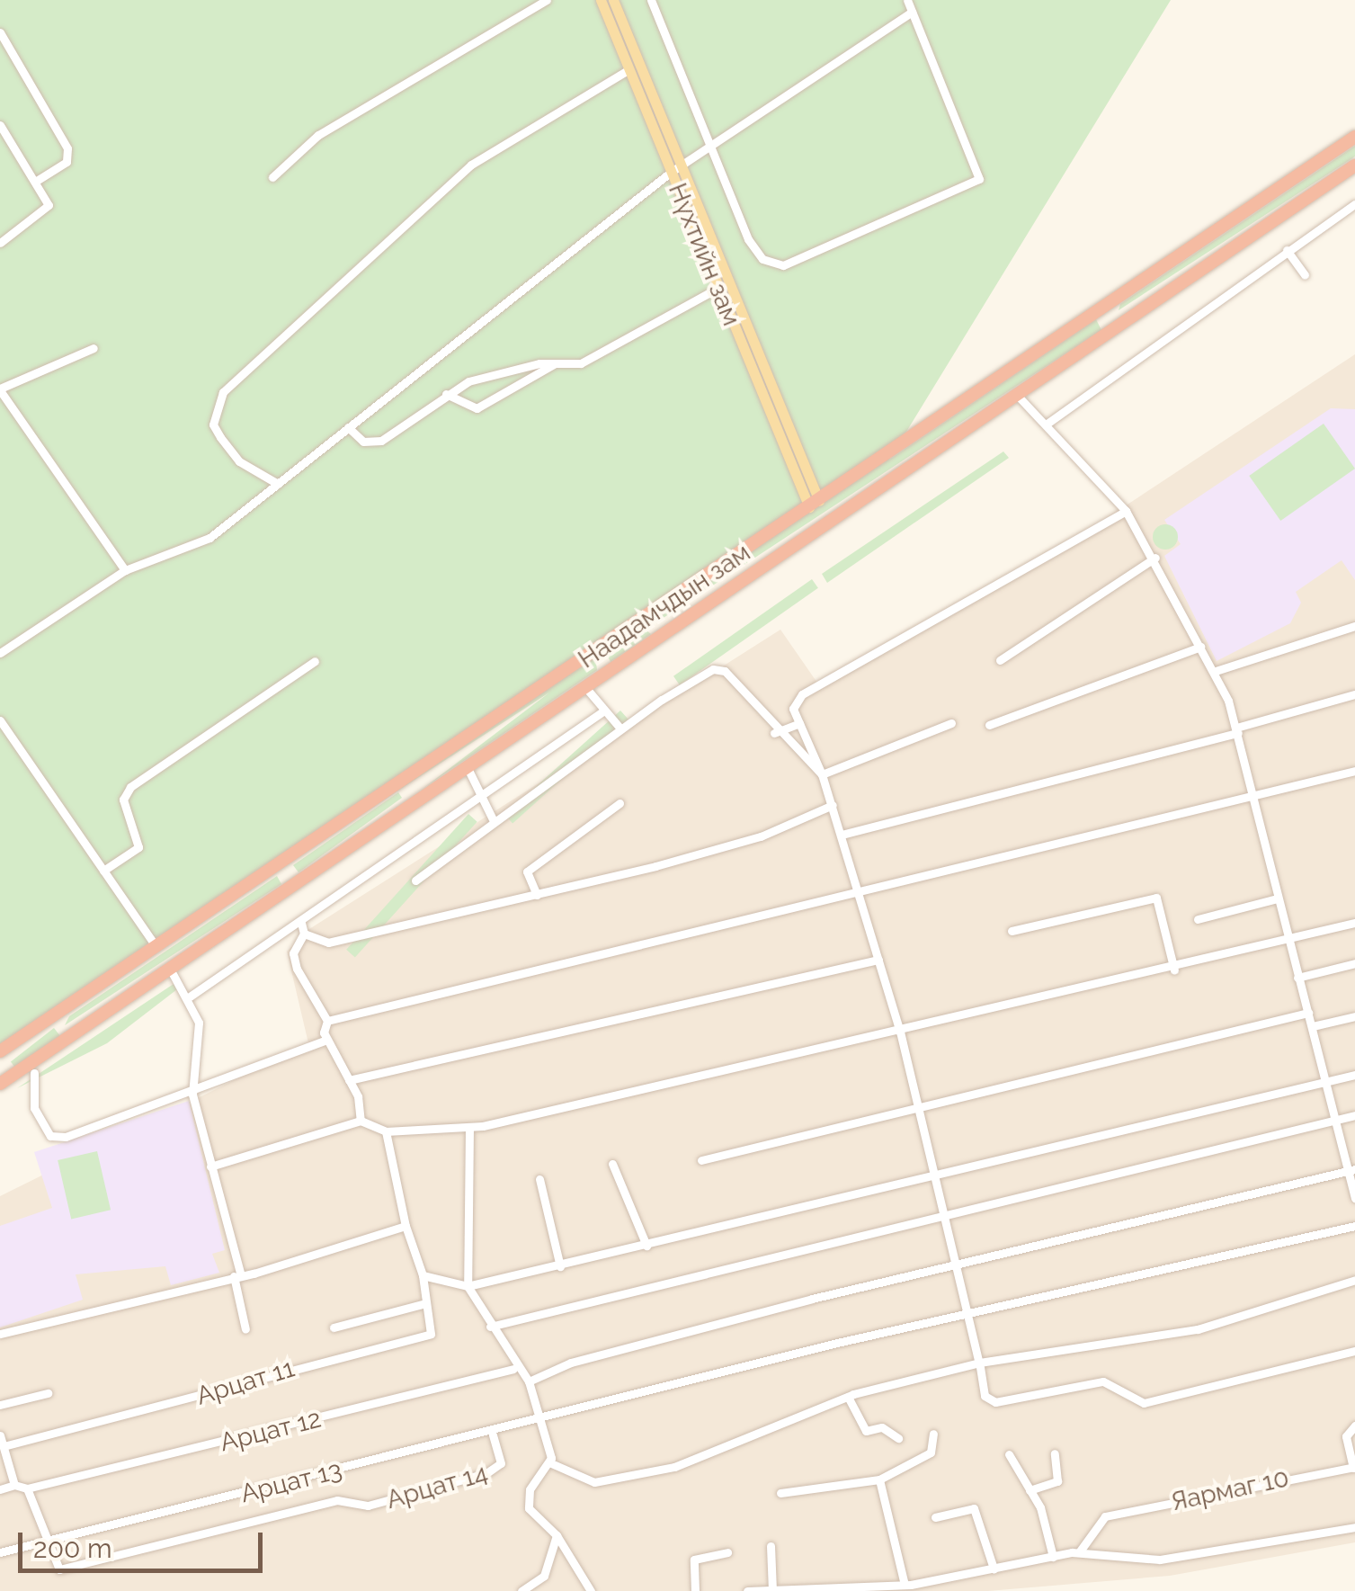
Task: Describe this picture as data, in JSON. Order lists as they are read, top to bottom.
{
  "streets": {
    "highway": ["Наадамчдын зам"],
    "main road": ["Нүхтийн зам"],
    "street": [
      "Арцат 11",
      "Арцат 12",
      "Арцат 13",
      "Арцат 14",
      "Яармаг 10"
    ]
  },
  "crossings": [
    ["Нүхтийн зам", "Наадамчдын зам"],
    ["Арцат 13", "Арцат 14"]
  ],
  "scale_bar": "200 m"
}
